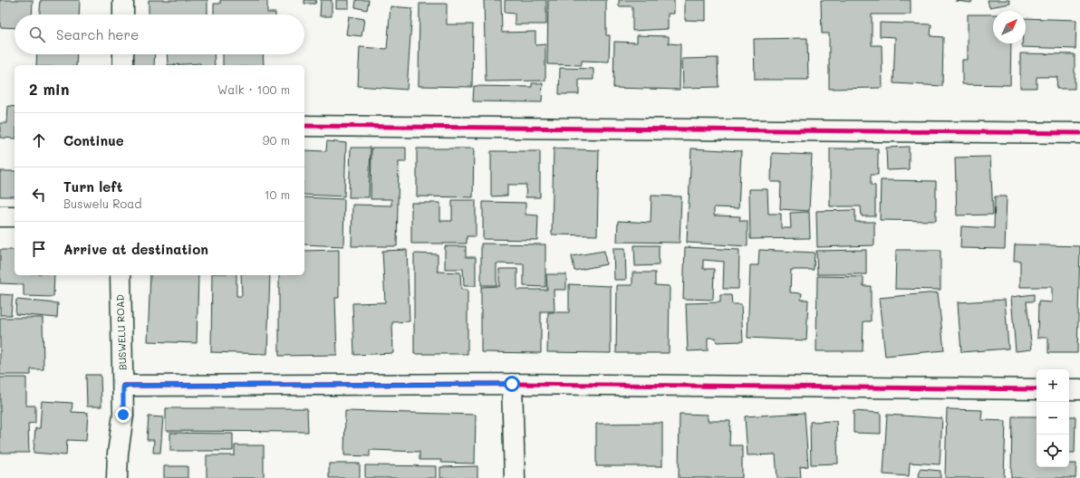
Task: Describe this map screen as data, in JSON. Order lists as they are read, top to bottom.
{
  "streets": {
    "street": ["BUSWELU ROAD"]
  },
  "north": "top right",
  "page": {
    "search": "Search here",
    "heading": ["2 min", "Walk · 100 m"],
    "list": [
      ["Continue", "90 m"],
      ["Turn left", "Buswelu Road", "10 m"],
      "Arrive at destination"
    ],
    "map_buttons": ["+", "−"]
  }
}
